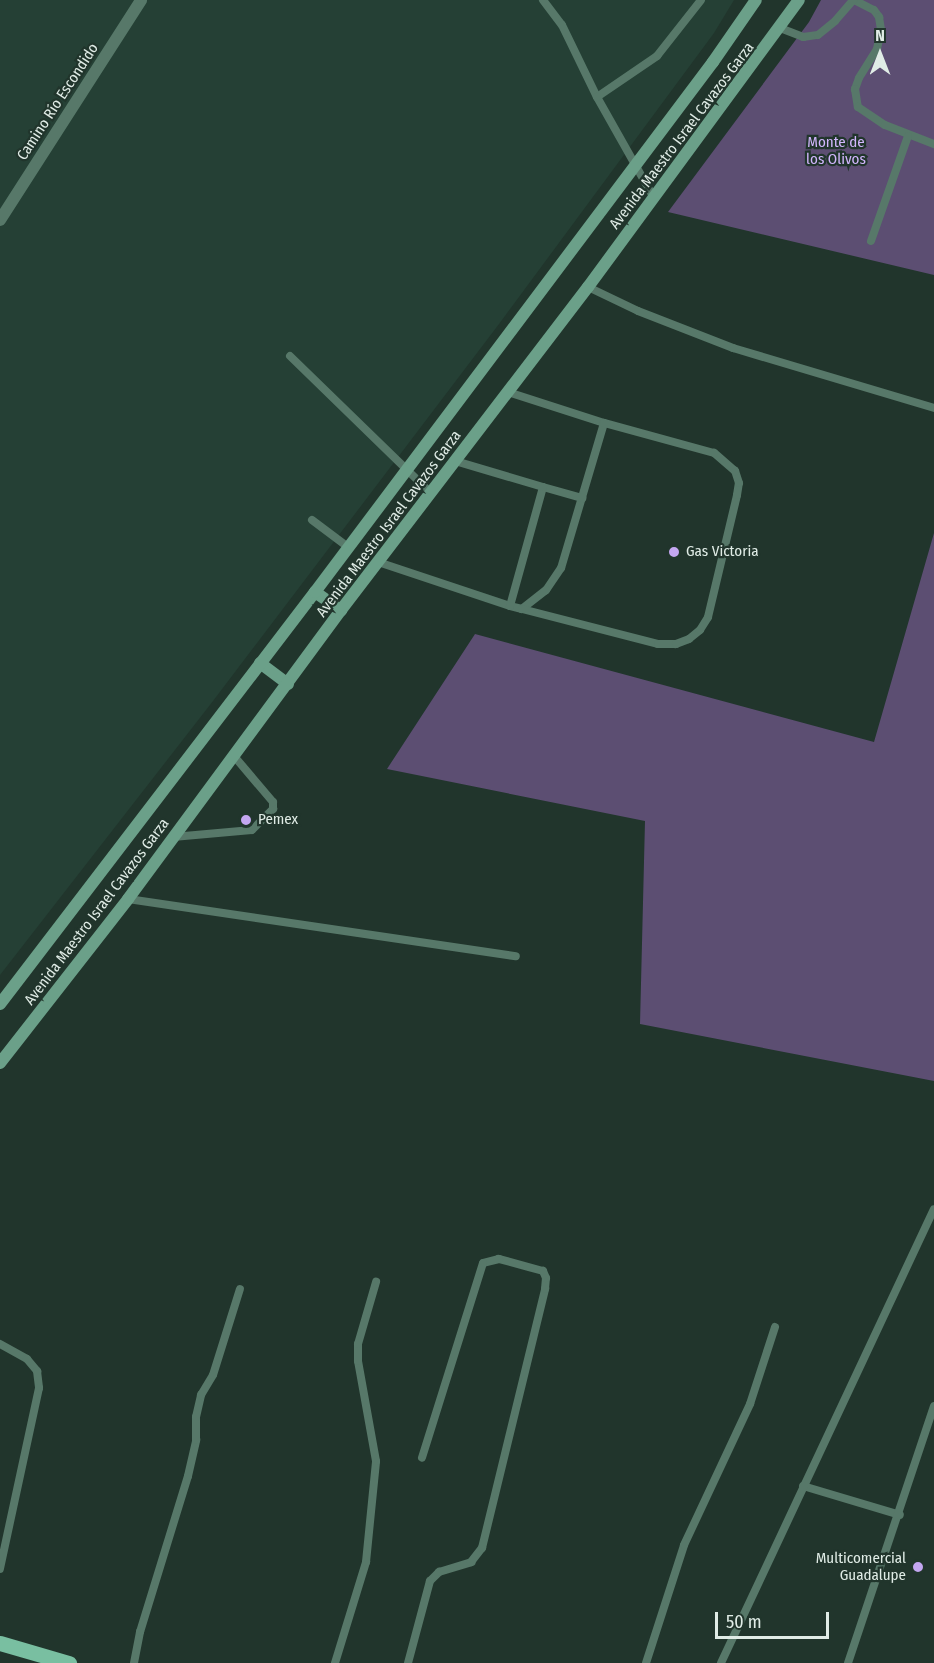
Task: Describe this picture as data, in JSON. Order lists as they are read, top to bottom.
{
  "streets": {
    "main road": ["Avenida Maestro Israel Cavazos Garza"],
    "street": ["Camino Río Escondido"]
  },
  "parks": ["Monte de los Olivos"],
  "places": ["Gas Victoria", "Pemex", "Multicomercial Guadalupe"],
  "scale_bar": "50 m",
  "north": "top"
}
